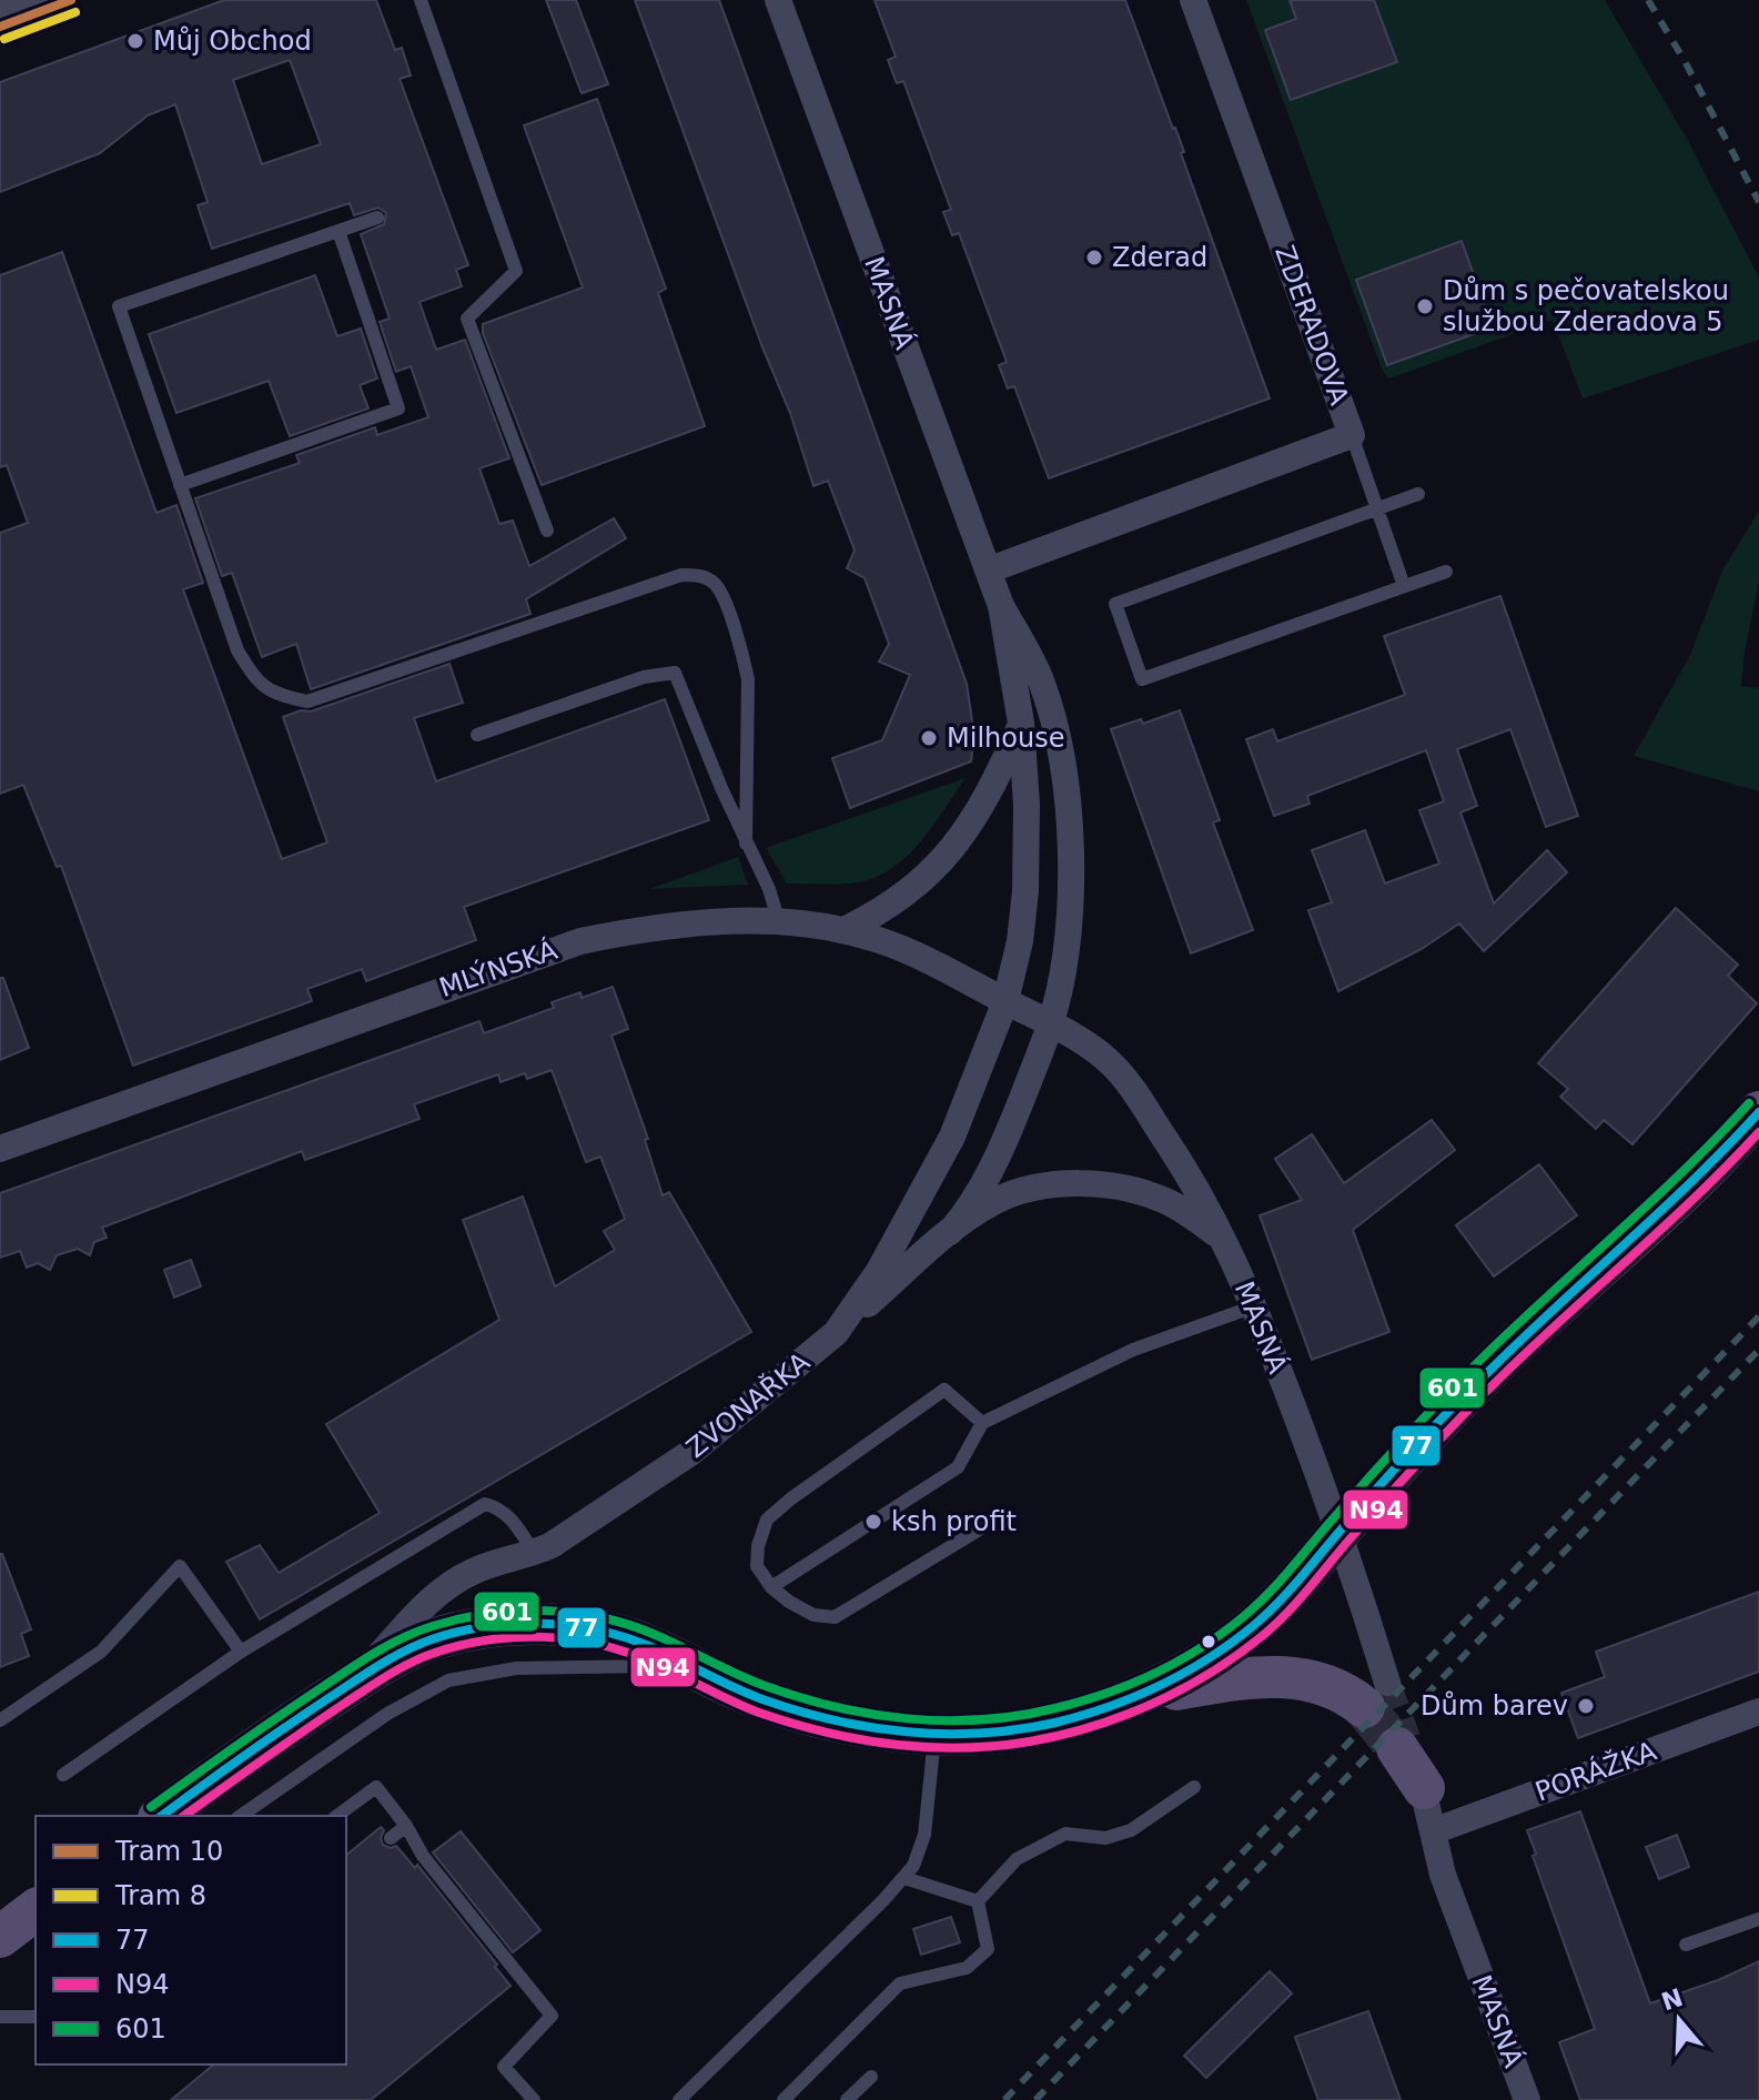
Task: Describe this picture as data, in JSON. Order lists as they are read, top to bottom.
{
  "streets": {
    "main road": ["ZVONAŘKA"],
    "street": [
      "MASNÁ",
      "ZDERADOVA",
      "MLÝNSKÁ",
      "PORÁŽKA"
    ]
  },
  "crossings": [
    ["MASNÁ", "ZDERADOVA"],
    ["MASNÁ", "MLÝNSKÁ"],
    ["MASNÁ", "ZVONAŘKA"],
    ["MASNÁ", "PORÁŽKA"],
    ["MLÝNSKÁ", "ZVONAŘKA"]
  ],
  "places": [
    "Můj Obchod",
    "Zderad",
    "Dům s pečovatelskou službou Zderadova 5",
    "Milhouse",
    "ksh profit",
    "Dům barev"
  ],
  "lines": [
    "tram line 10",
    "tram line 8",
    "transit line 601",
    "transit line 77",
    "transit line N94"
  ],
  "legend": [
    "Tram 10",
    "Tram 8",
    "77",
    "N94",
    "601"
  ],
  "north": "top"
}
